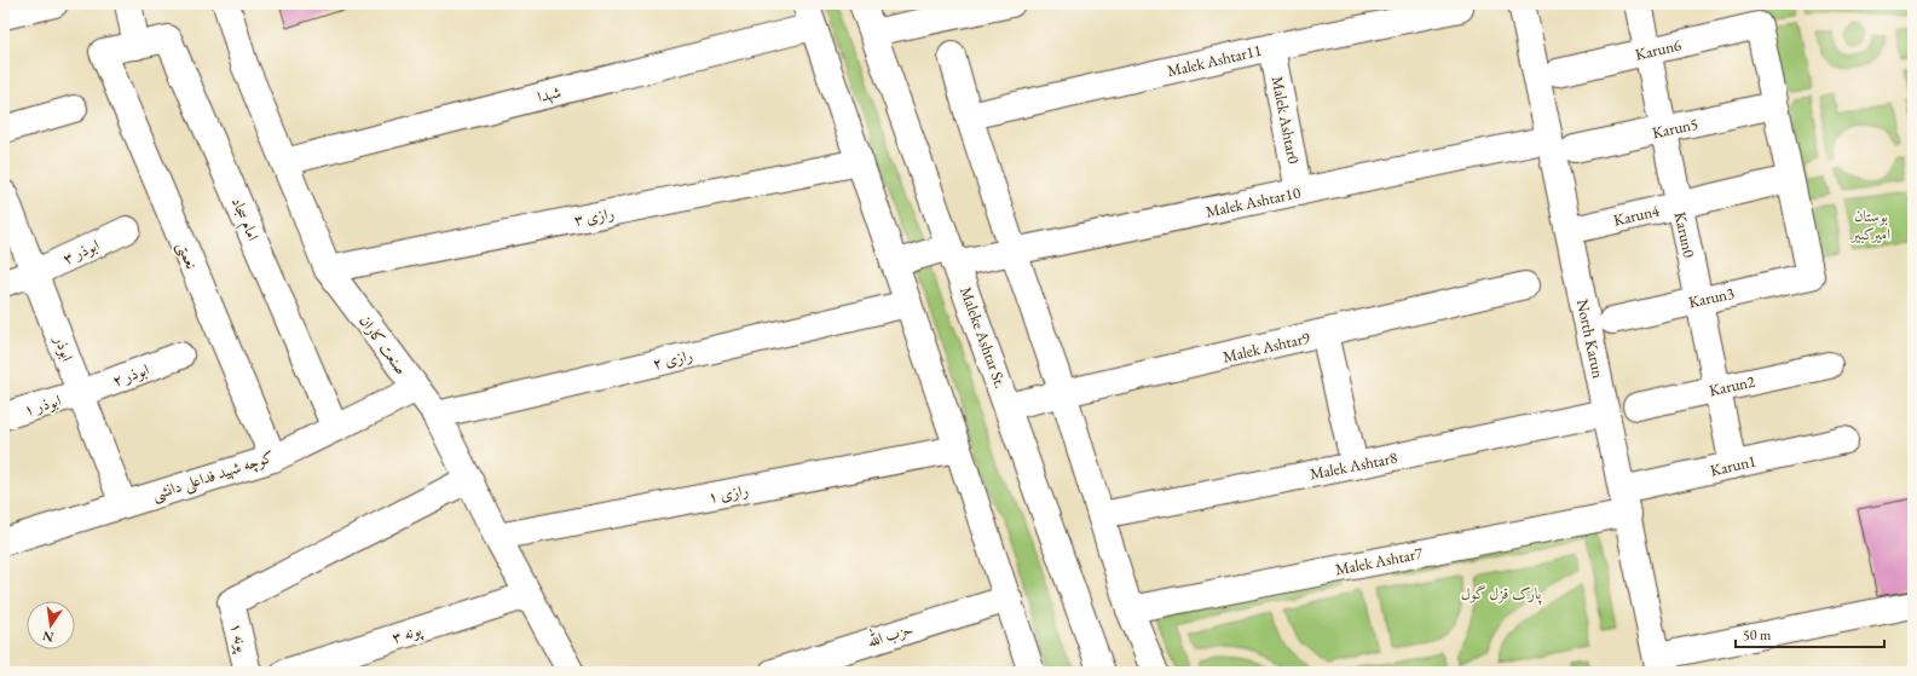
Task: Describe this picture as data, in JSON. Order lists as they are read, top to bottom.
{
  "streets": {
    "street": [
      "Karun6",
      "Malek Ashtar11",
      "شهدا",
      "Malek Ashtar0",
      "Karun5",
      "Malek Ashtar10",
      "Karun4",
      "رازی ۳",
      "امام سجاد",
      "Karun0",
      "ابوذر ۳",
      "نعمتی",
      "Karun3",
      "Maleke Ashtar St.",
      "North Karun",
      "صنعت کاران",
      "Malek Ashtar9",
      "ابوذر",
      "رازی ۲",
      "ابوذر ۲",
      "Karun2",
      "ابوذر ۱",
      "Malek Ashtar8",
      "Karun1",
      "کوچه شهید فداعلی دانشی",
      "رازی ۱",
      "Malek Ashtar7",
      "پونه ۳",
      "حزب الله",
      "پونه ۱"
    ]
  },
  "crossings": [
    ["Karun6", "Karun5"],
    ["Karun6", "Karun0"],
    ["Malek Ashtar11", "Malek Ashtar0"],
    ["شهدا", "صنعت کاران"],
    ["Malek Ashtar0", "Malek Ashtar10"],
    ["Karun5", "Karun0"],
    ["Malek Ashtar10", "Maleke Ashtar St."],
    ["Malek Ashtar10", "North Karun"],
    ["Karun4", "Karun0"],
    ["Karun4", "Karun3"],
    ["Karun4", "North Karun"],
    ["رازی ۳", "صنعت کاران"],
    ["امام سجاد", "نعمتی"],
    ["امام سجاد", "کوچه شهید فداعلی دانشی"],
    ["Karun0", "Karun3"],
    ["Karun0", "Karun2"],
    ["Karun0", "Karun1"],
    ["ابوذر ۳", "ابوذر"],
    ["نعمتی", "کوچه شهید فداعلی دانشی"],
    ["Maleke Ashtar St.", "Malek Ashtar9"],
    ["North Karun", "Malek Ashtar8"],
    ["North Karun", "Karun1"],
    ["North Karun", "Malek Ashtar7"],
    ["صنعت کاران", "رازی ۲"],
    ["صنعت کاران", "کوچه شهید فداعلی دانشی"],
    ["صنعت کاران", "رازی ۱"],
    ["صنعت کاران", "پونه ۳"],
    ["صنعت کاران", "پونه ۱"],
    ["ابوذر", "ابوذر ۲"],
    ["ابوذر", "ابوذر ۱"],
    ["ابوذر", "کوچه شهید فداعلی دانشی"],
    ["ابوذر ۲", "ابوذر ۱"],
    ["Karun1", "Malek Ashtar7"]
  ],
  "parks": ["بوستان امیرکبیر", "پارک قزل گول"],
  "scale_bar": "50 m",
  "north": "bottom"
}
